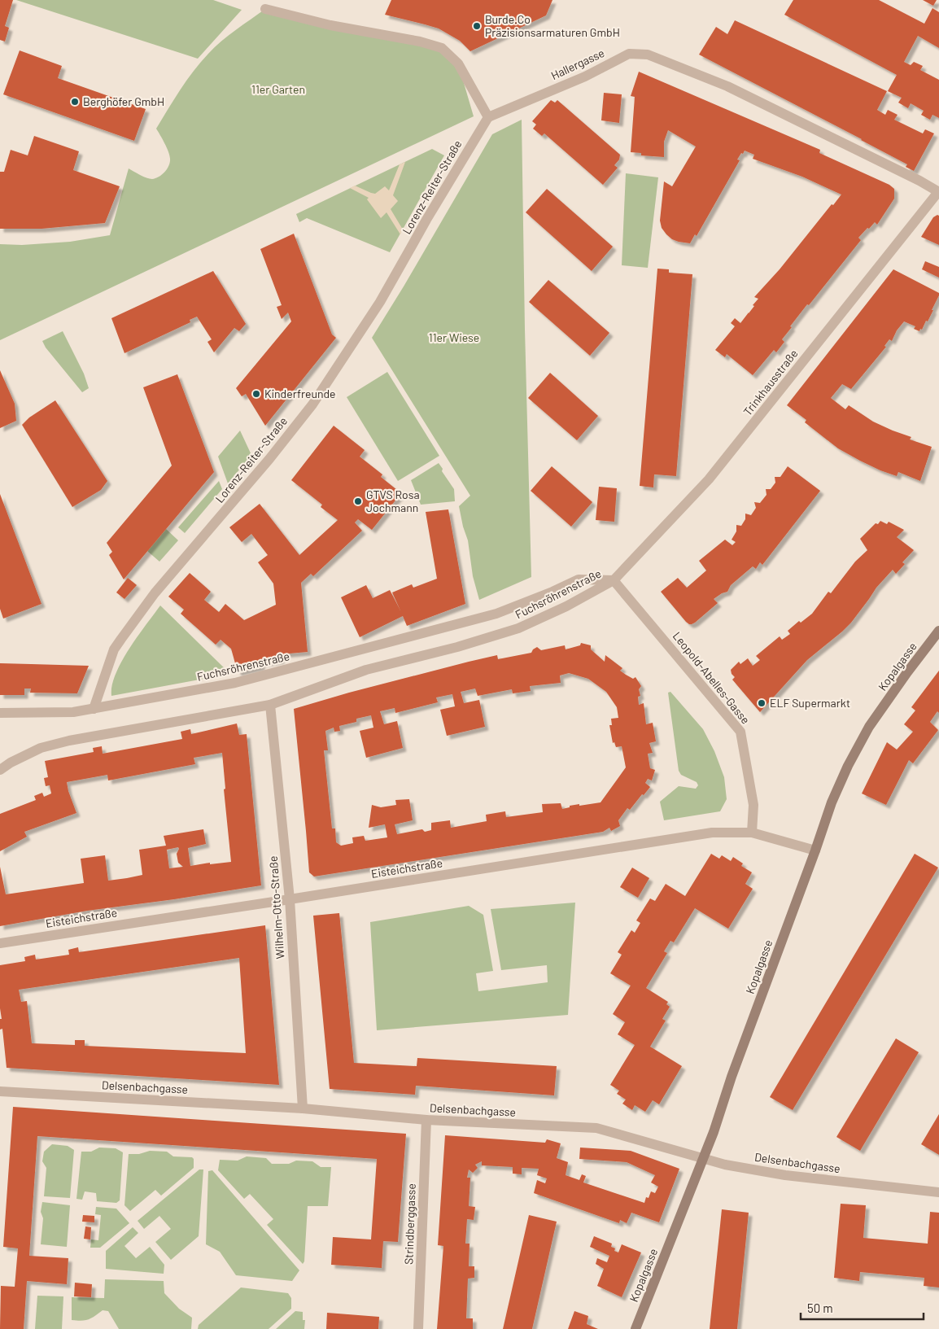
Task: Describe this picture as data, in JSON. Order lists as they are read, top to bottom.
{
  "streets": {
    "street": [
      "Hallergasse",
      "Lorenz-Reiter-Straße",
      "Trinkhausstraße",
      "Fuchsröhrenstraße",
      "Kopalgasse",
      "Leopold-Abelles-Gasse",
      "Eisteichstraße",
      "Wilhelm-Otto-Straße",
      "Delsenbachgasse",
      "Strindberggasse"
    ]
  },
  "crossings": [
    ["Hallergasse", "Lorenz-Reiter-Straße"],
    ["Hallergasse", "Trinkhausstraße"],
    ["Lorenz-Reiter-Straße", "Fuchsröhrenstraße"],
    ["Trinkhausstraße", "Fuchsröhrenstraße"],
    ["Trinkhausstraße", "Leopold-Abelles-Gasse"],
    ["Fuchsröhrenstraße", "Leopold-Abelles-Gasse"],
    ["Fuchsröhrenstraße", "Wilhelm-Otto-Straße"],
    ["Kopalgasse", "Eisteichstraße"],
    ["Kopalgasse", "Delsenbachgasse"],
    ["Leopold-Abelles-Gasse", "Eisteichstraße"],
    ["Eisteichstraße", "Wilhelm-Otto-Straße"],
    ["Wilhelm-Otto-Straße", "Delsenbachgasse"],
    ["Delsenbachgasse", "Strindberggasse"]
  ],
  "parks": ["11er Garten", "11er Wiese"],
  "places": [
    "Burde.Co Präzisionsarmaturen GmbH",
    "Berghöfer GmbH",
    "Kinderfreunde",
    "GTVS Rosa Jochmann",
    "ELF Supermarkt"
  ],
  "scale_bar": "50 m"
}
